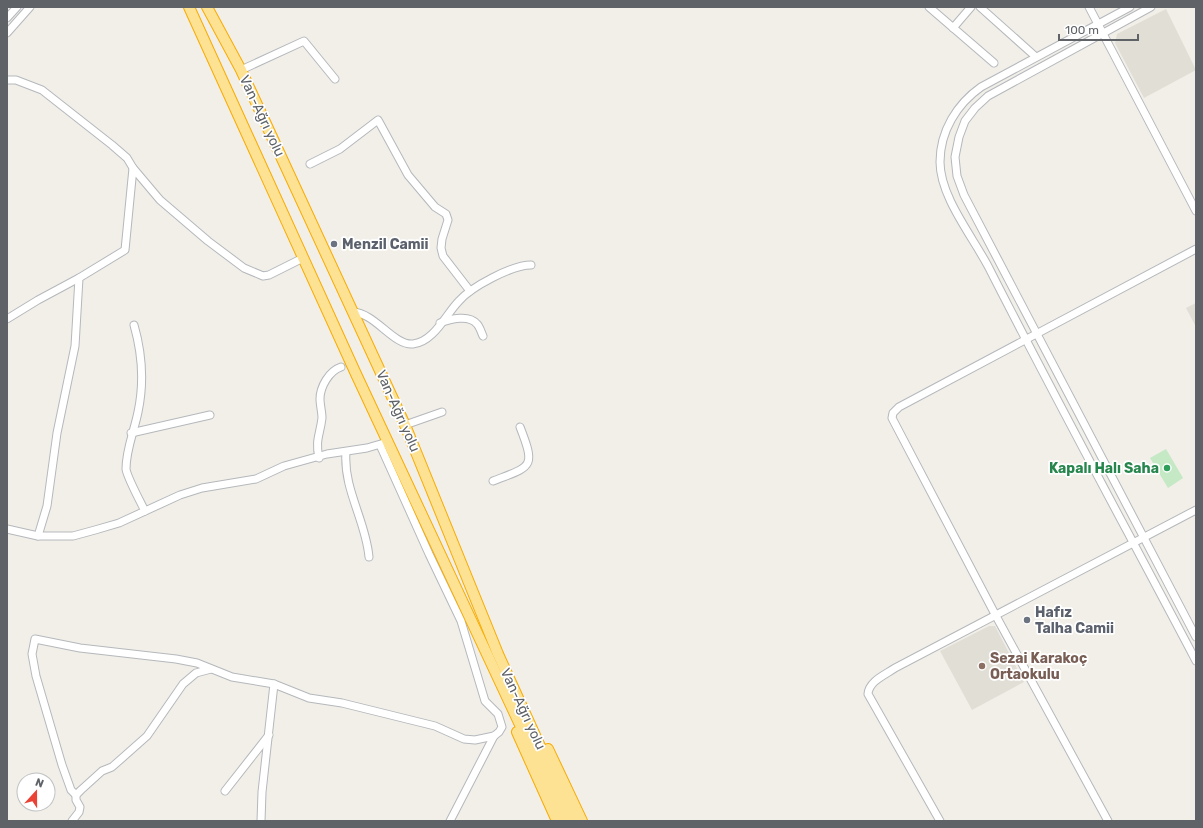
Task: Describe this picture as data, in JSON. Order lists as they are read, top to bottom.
{
  "streets": {
    "highway": ["Van-Ağrı yolu"]
  },
  "places": [
    "Menzil Camii",
    "Kapalı Halı Saha",
    "Hafız Talha Camii",
    "Sezai Karakoç Ortaokulu"
  ],
  "scale_bar": "100 m",
  "north": "top"
}
